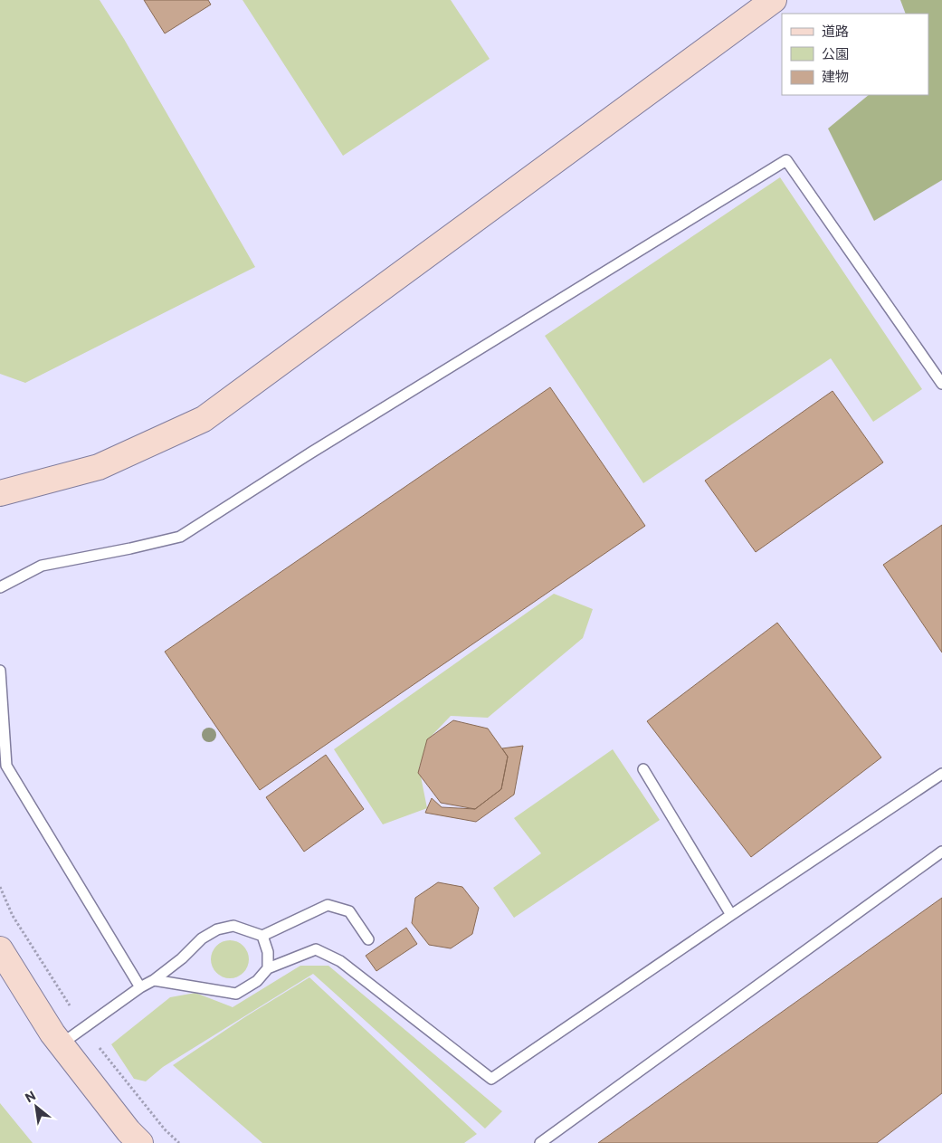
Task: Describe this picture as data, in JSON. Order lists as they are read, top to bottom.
{
  "legend": ["道路", "公園", "建物"],
  "north": "top left"
}
